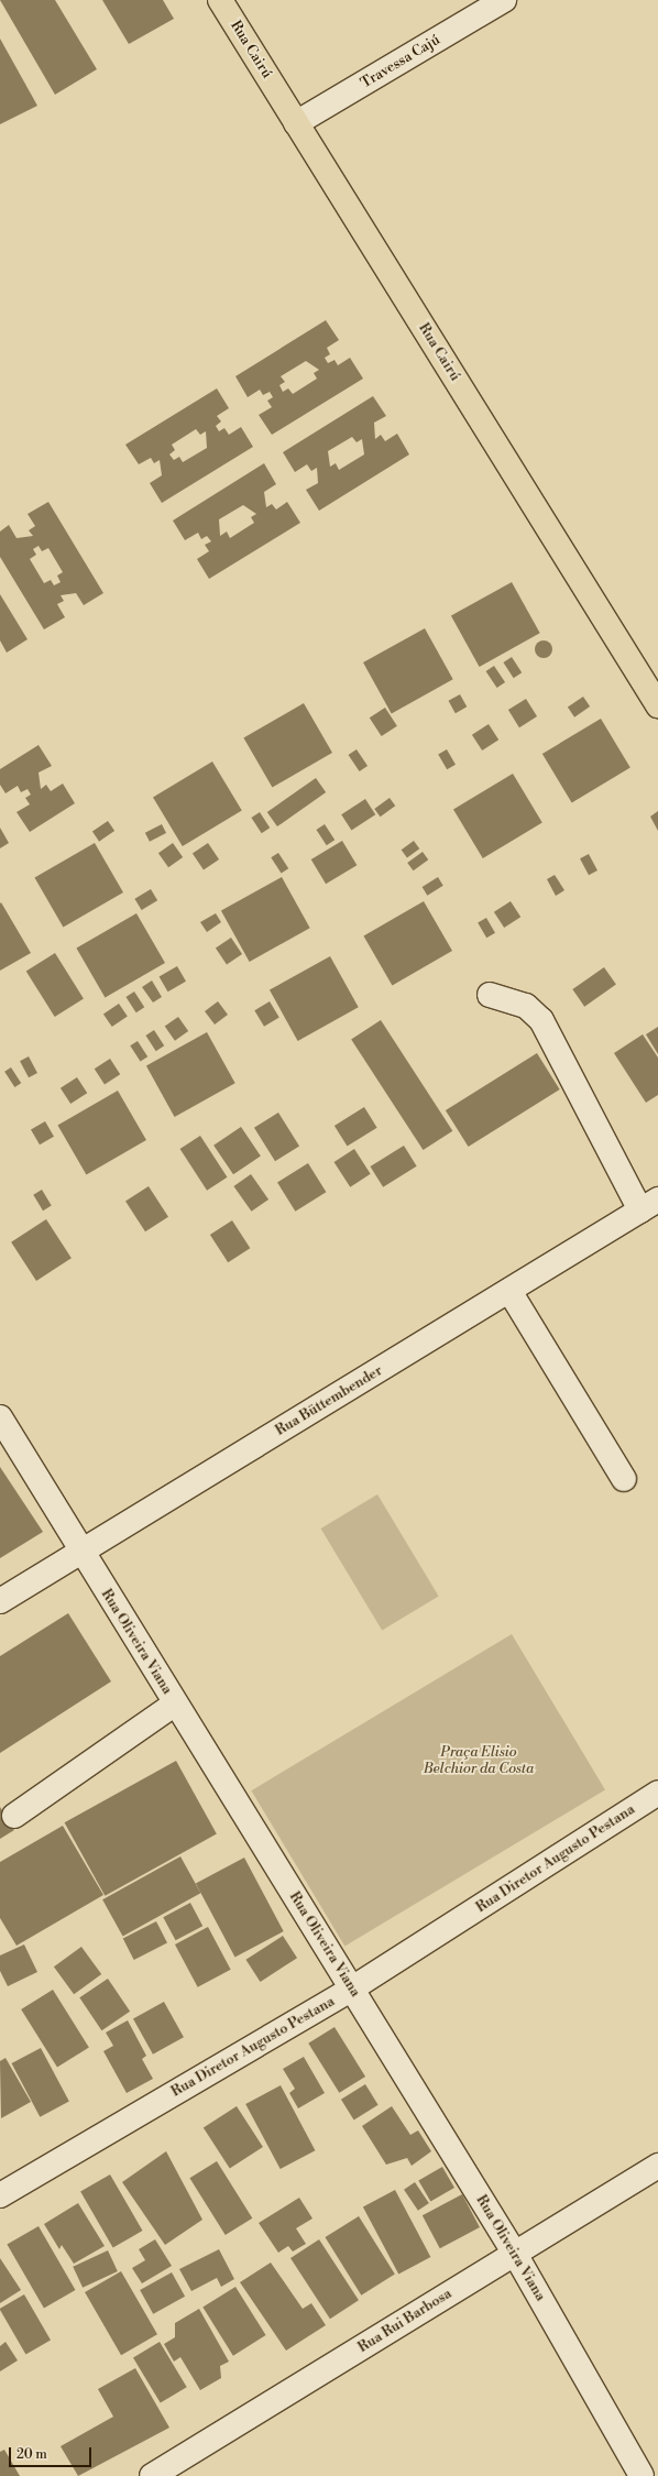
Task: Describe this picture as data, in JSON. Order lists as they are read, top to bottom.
{
  "streets": {
    "main road": ["Rua Cairú"],
    "street": [
      "Travessa Cajú",
      "Rua Büttembender",
      "Rua Oliveira Viana",
      "Rua Diretor Augusto Pestana",
      "Rua Rui Barbosa"
    ]
  },
  "crossings": [
    ["Rua Cairú", "Travessa Cajú"],
    ["Rua Büttembender", "Rua Oliveira Viana"],
    ["Rua Oliveira Viana", "Rua Diretor Augusto Pestana"],
    ["Rua Oliveira Viana", "Rua Rui Barbosa"]
  ],
  "parks": ["Praça Elisio Belchior da Costa"],
  "scale_bar": "20 m"
}
